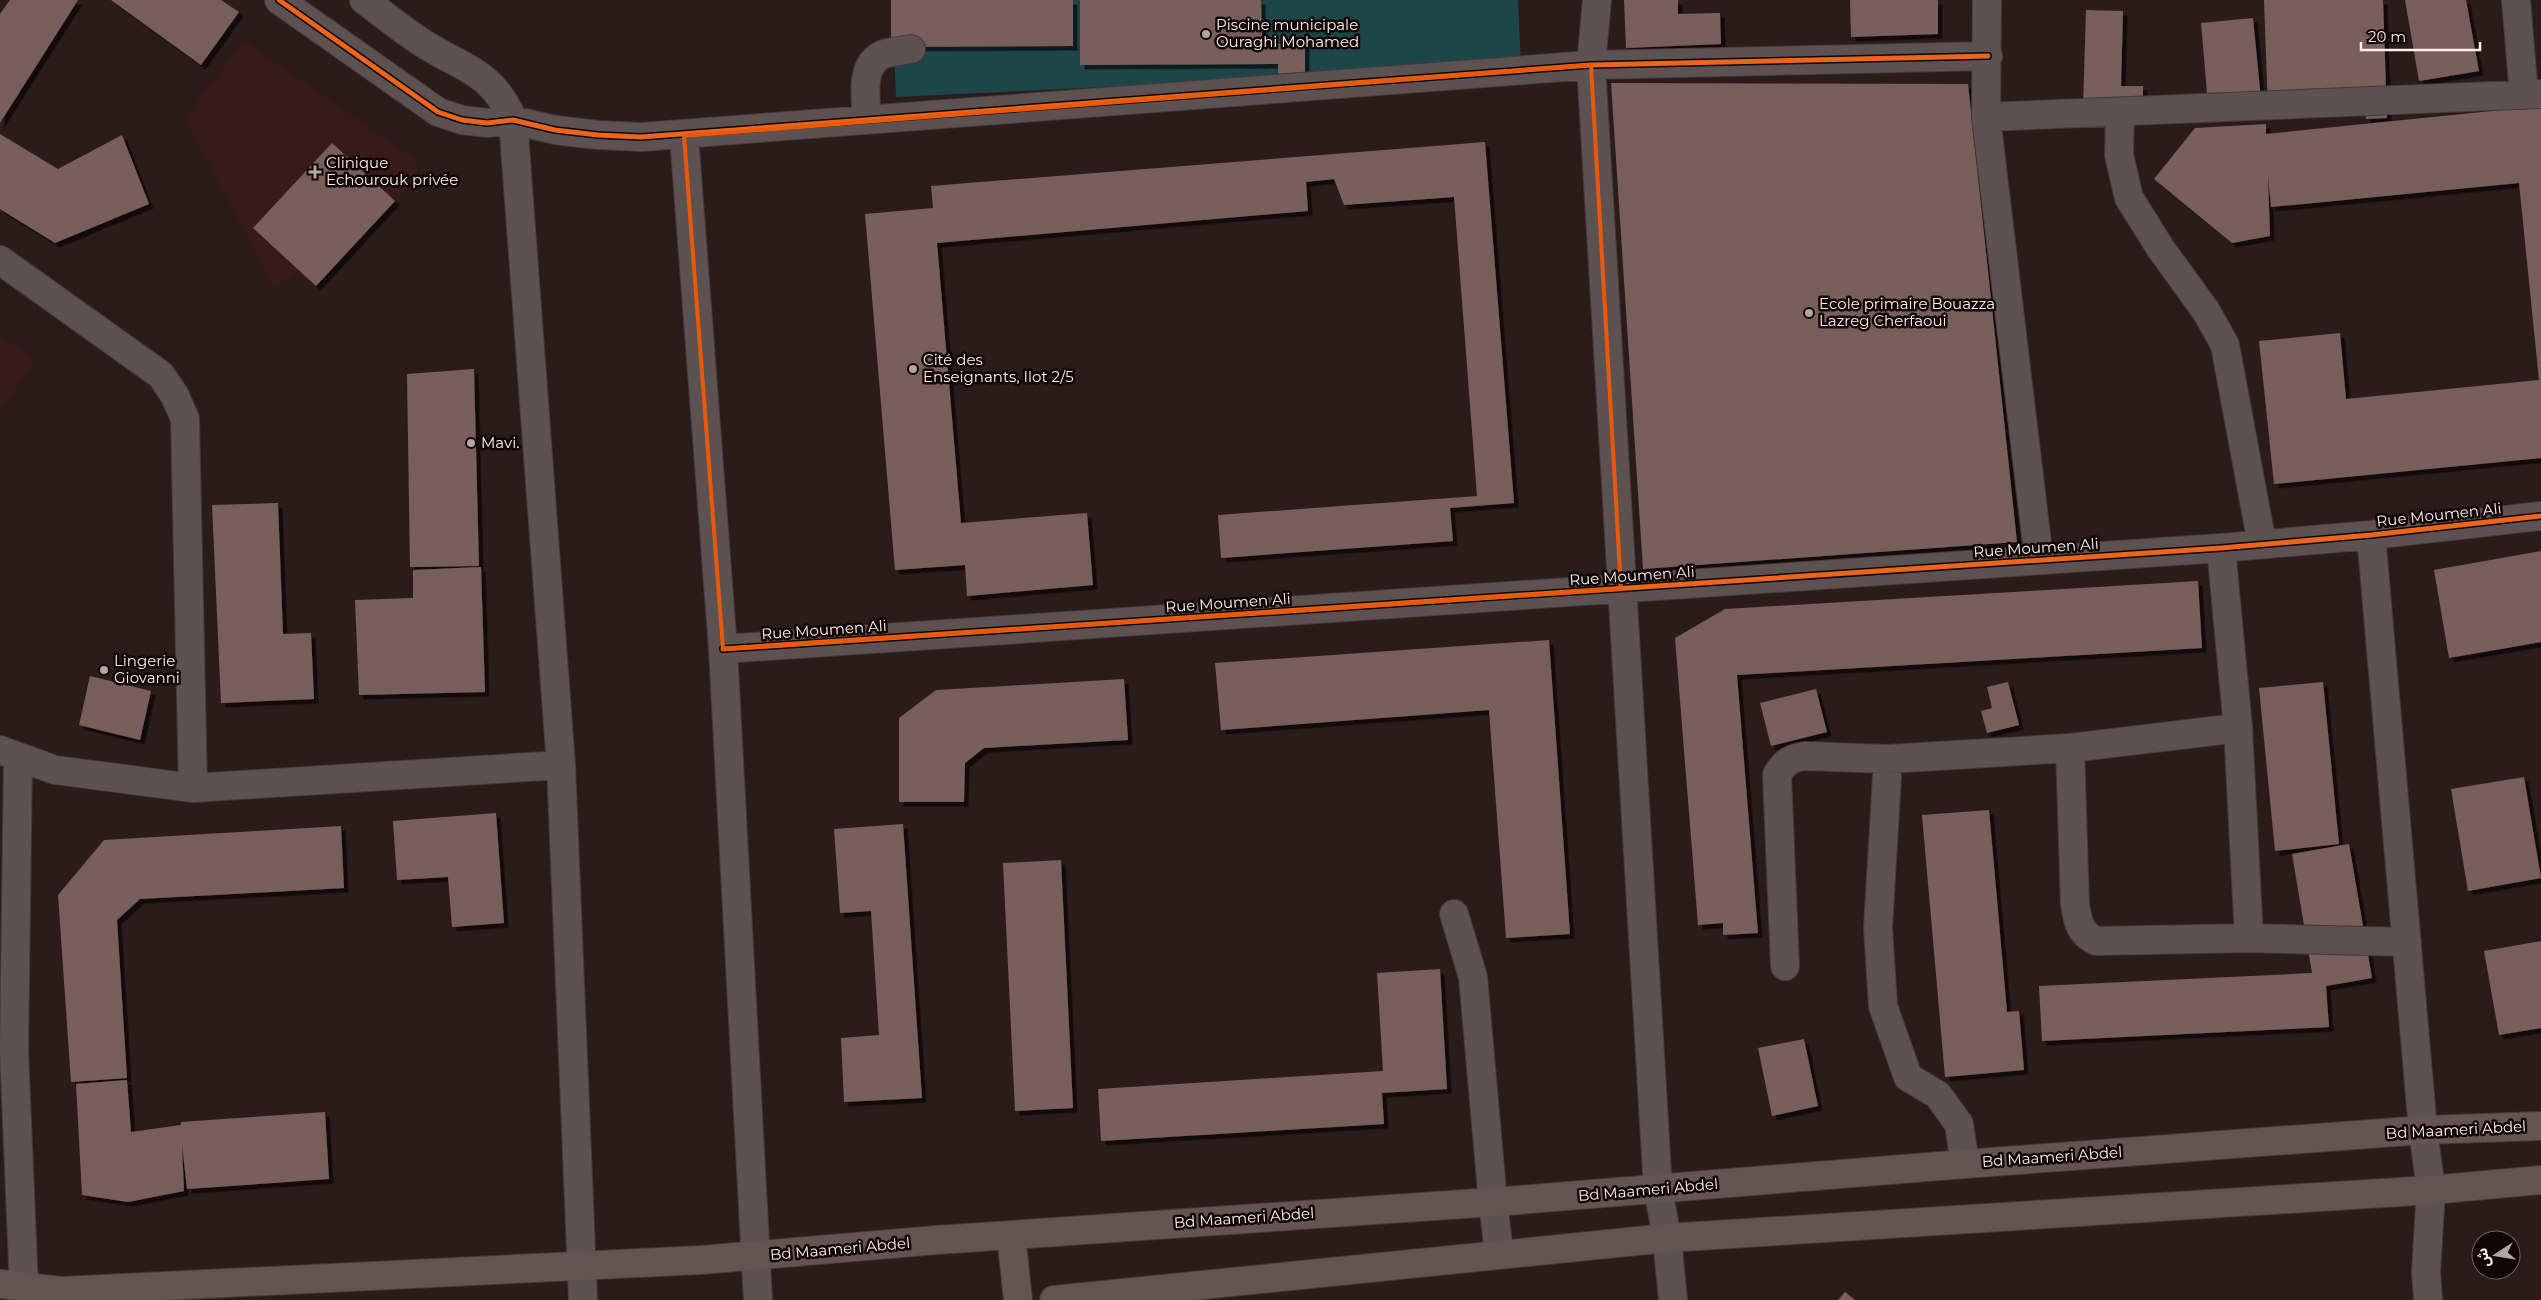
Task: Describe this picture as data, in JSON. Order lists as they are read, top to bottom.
{
  "streets": {
    "main road": ["Bd Maameri Abdel"],
    "street": ["Rue Moumen Ali"]
  },
  "places": {
    "other": [
      "Piscine municipale Ouraghi Mohamed",
      "Ecole primaire Bouazza Lazreg Cherfaoui",
      "Cité des Enseignants, Ilot 2/5",
      "Mavi.",
      "Lingerie Giovanni"
    ],
    "health": ["Clinique Echourouk privée"]
  },
  "scale_bar": "20 m",
  "north": "left"
}
